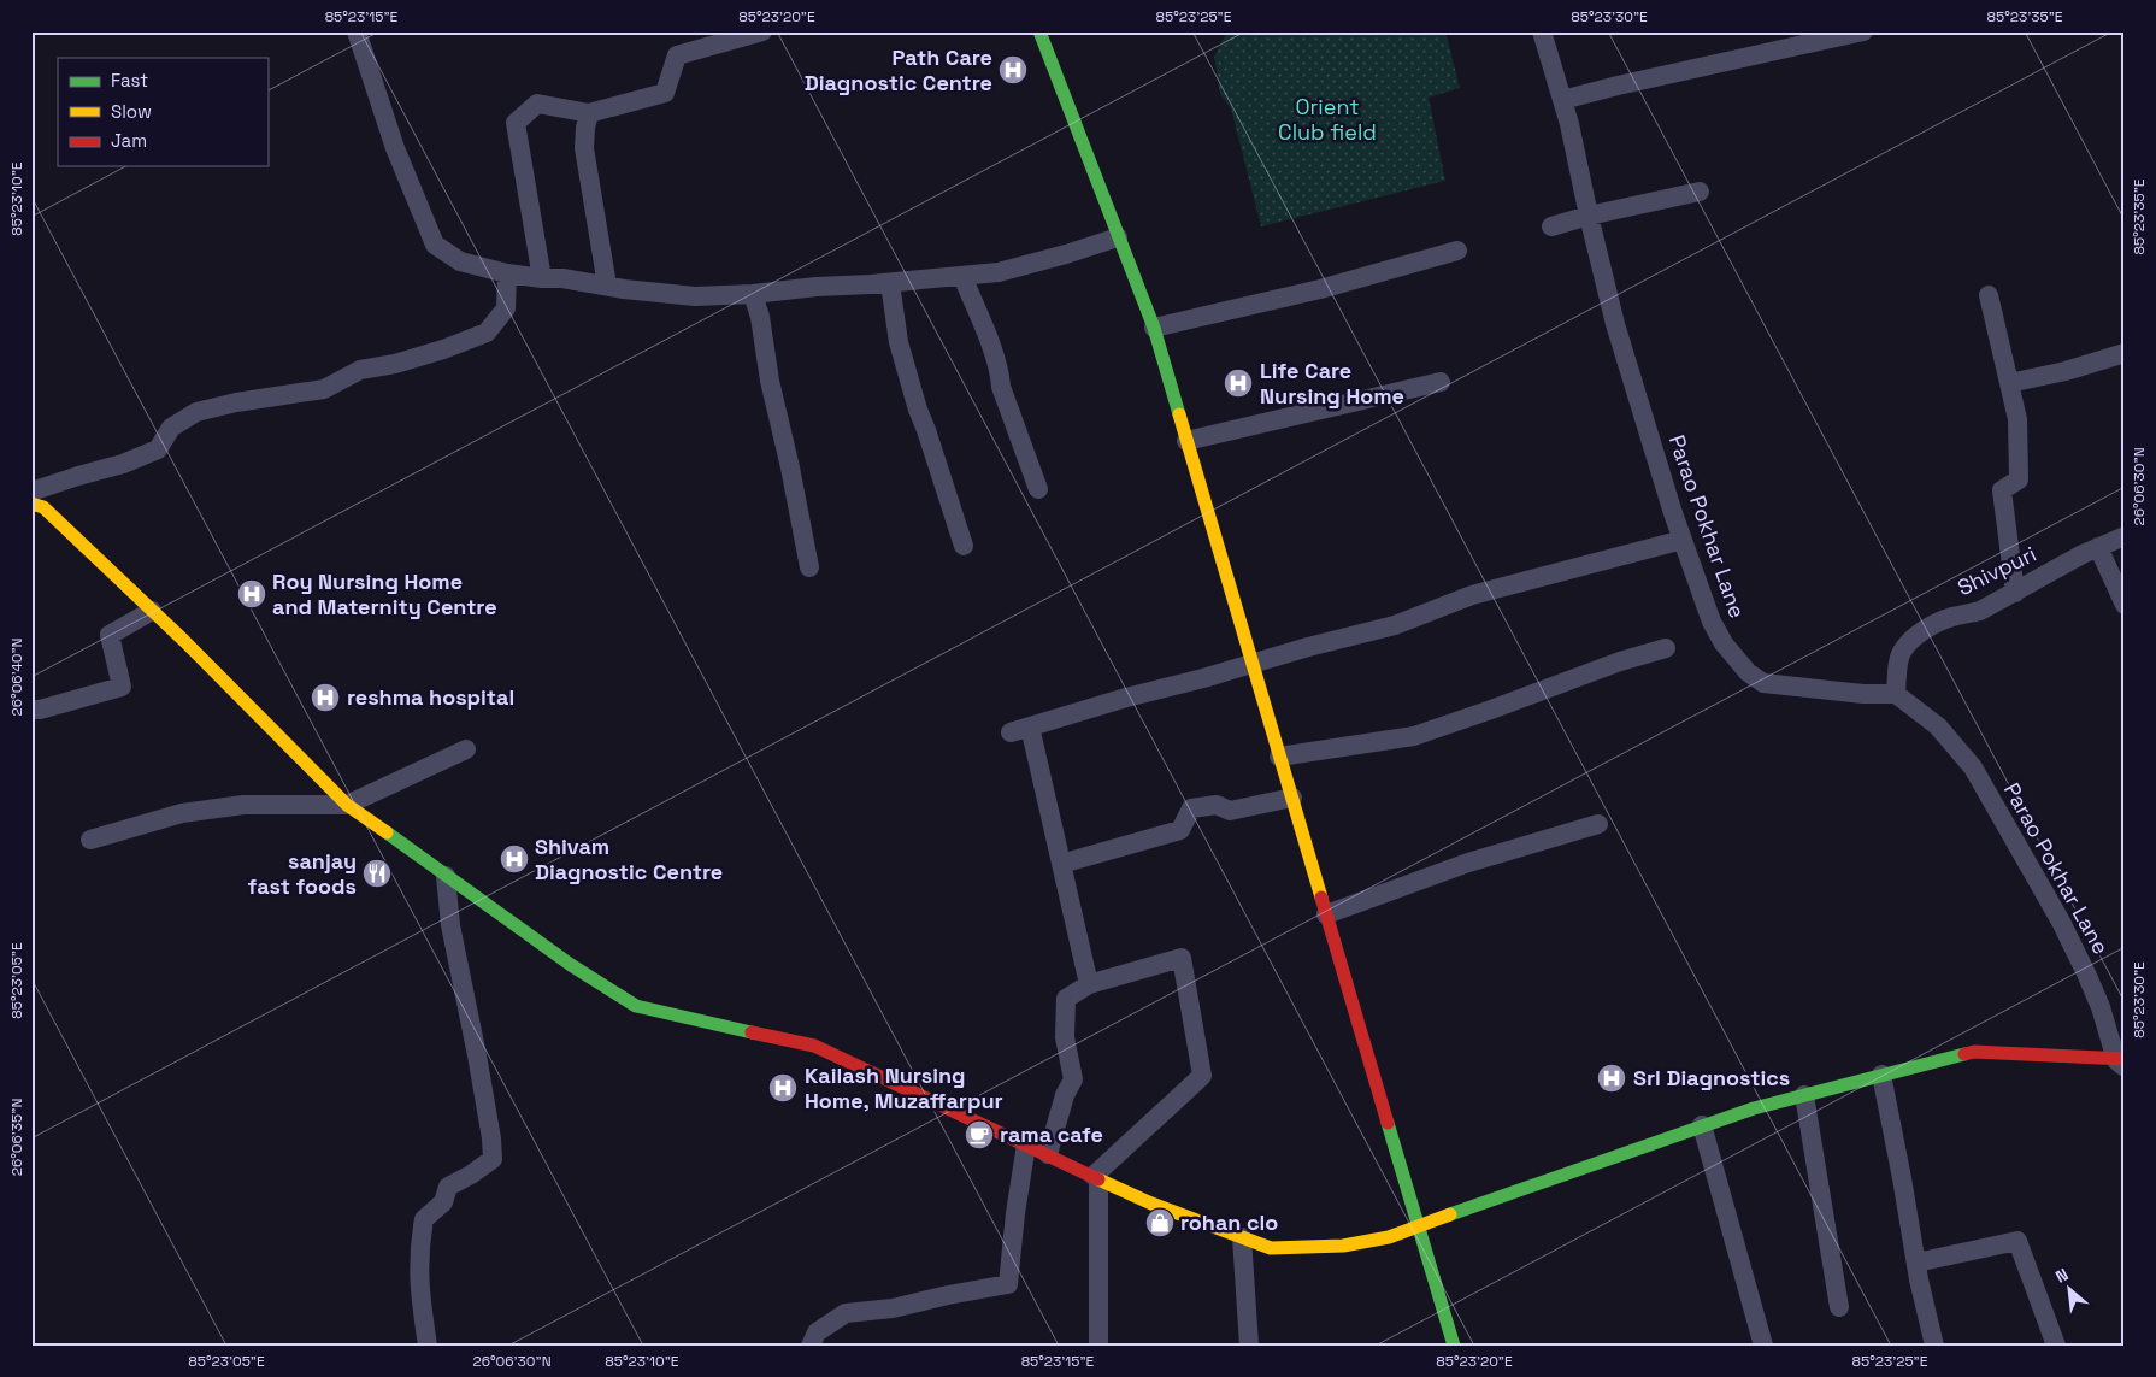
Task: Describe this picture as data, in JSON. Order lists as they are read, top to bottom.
{
  "streets": {
    "street": ["Parao Pokhar Lane", "Shivpuri"]
  },
  "crossings": [
    ["Parao Pokhar Lane", "Shivpuri"]
  ],
  "parks": ["Orient Club field"],
  "places": {
    "hospital": [
      "Path Care Diagnostic Centre",
      "Life Care Nursing Home",
      "Roy Nursing Home and Maternity Centre",
      "reshma hospital",
      "Shivam Diagnostic Centre",
      "Srl Diagnostics",
      "Kailash Nursing Home, Muzaffarpur"
    ],
    "restaurant": ["sanjay fast foods"],
    "cafe": ["rama cafe"],
    "shop": ["rohan clo"]
  },
  "legend": ["Fast", "Slow", "Jam"],
  "north": "top left",
  "coordinates": [
    "85°23'15\"E",
    "85°23'20\"E",
    "85°23'25\"E",
    "85°23'30\"E",
    "85°23'35\"E",
    "85°23'10\"E",
    "26°06'30\"N",
    "26°06'40\"N",
    "85°23'05\"E",
    "26°06'35\"N"
  ]
}
